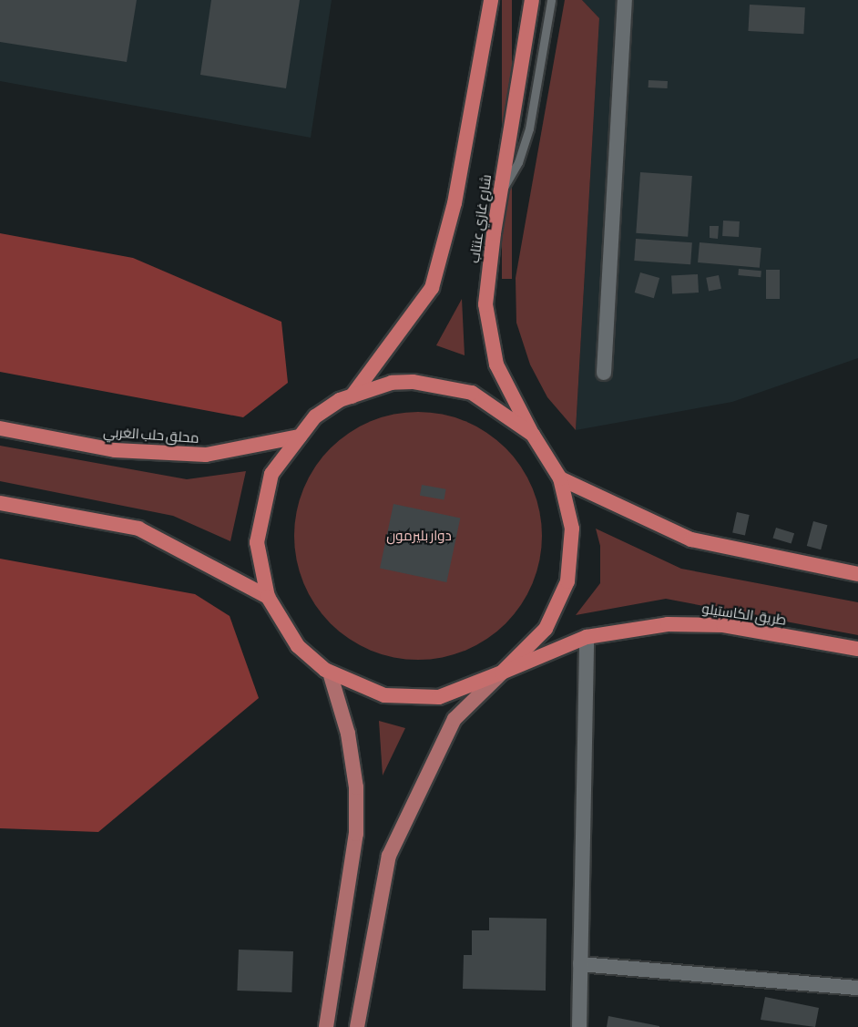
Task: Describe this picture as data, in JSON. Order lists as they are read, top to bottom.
{
  "streets": {
    "highway": ["شارع غازي عنتاب", "محلق حلب الغربي", "طريق الكاستيلو"]
  },
  "parks": ["دوار بليرمون"]
}
